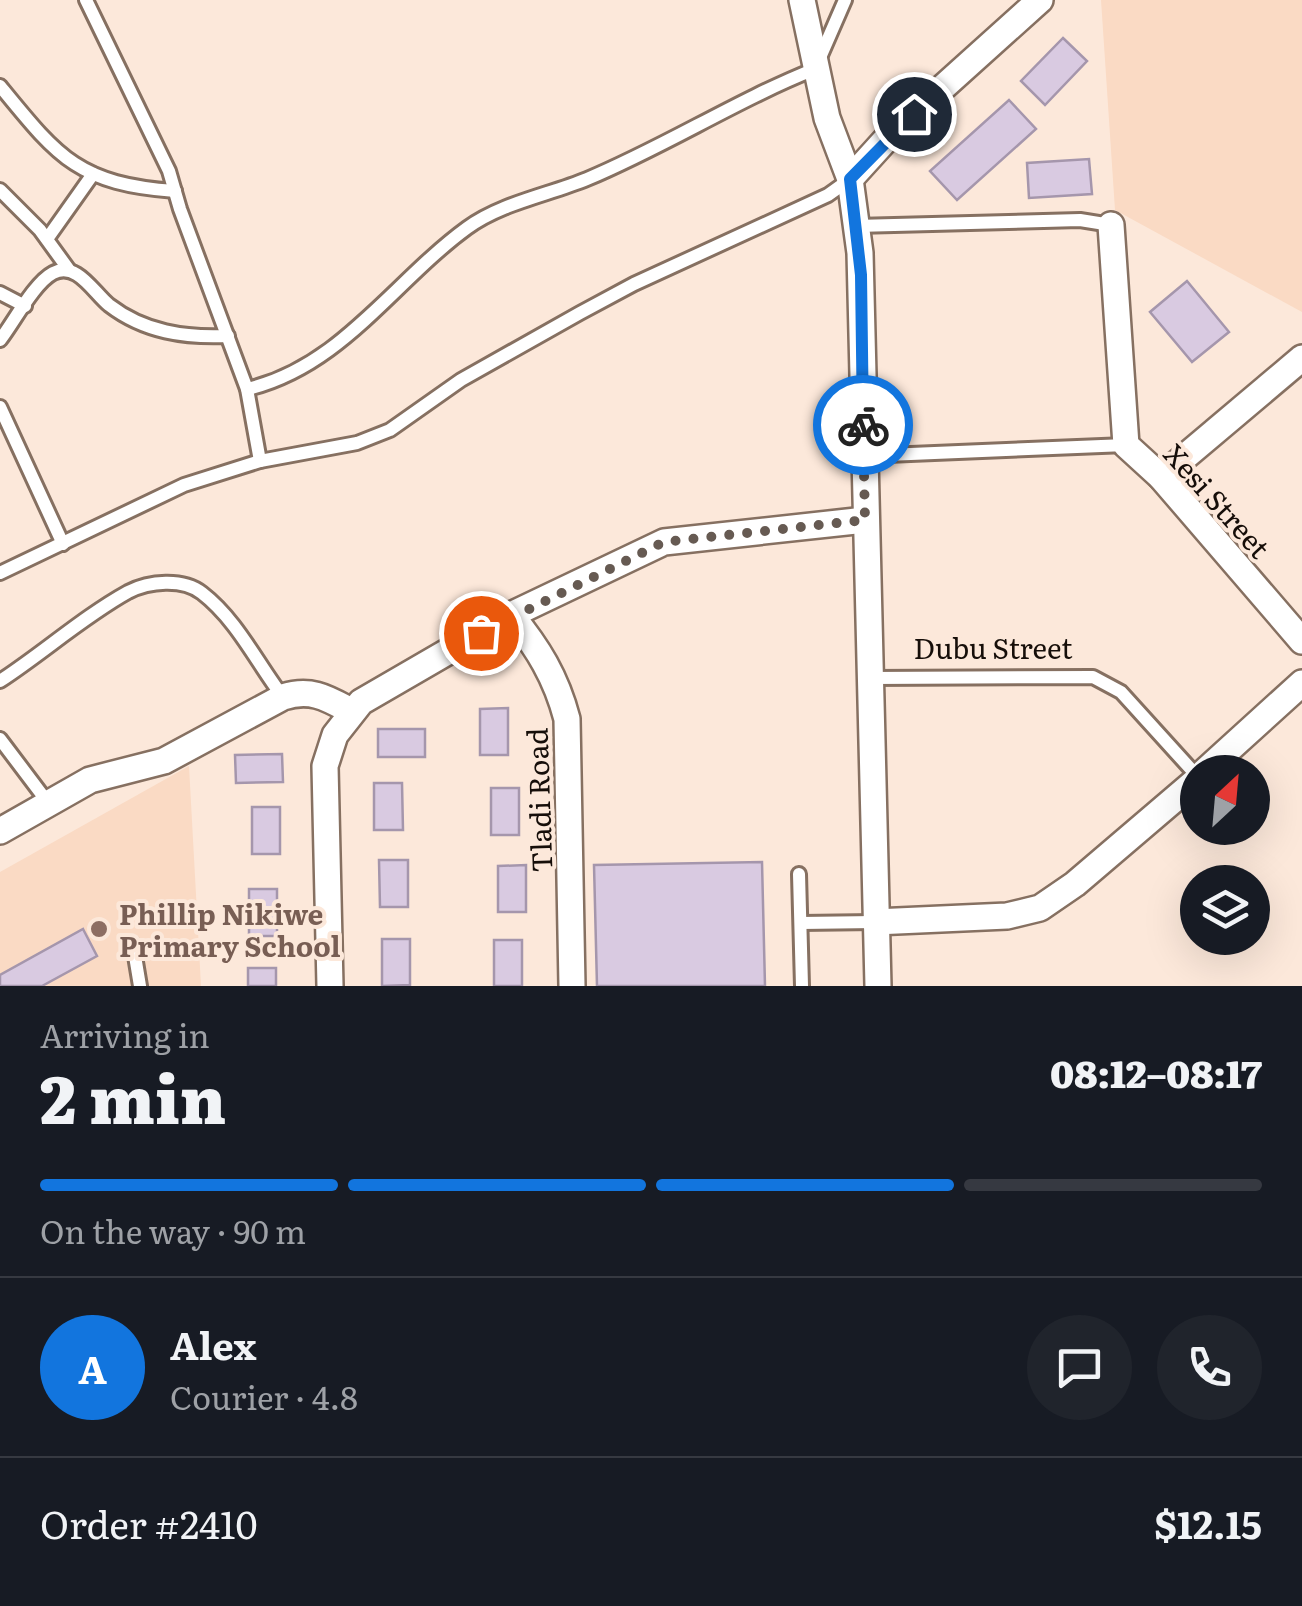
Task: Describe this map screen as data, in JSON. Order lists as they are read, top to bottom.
{
  "streets": {
    "street": ["Xesi Street", "Tladi Road"],
    "lane": ["Dubu Street"]
  },
  "places": ["Phillip Nikiwe Primary School"],
  "north": "top right",
  "page": {
    "heading": ["2 min", "Arriving in", "08:12–08:17"],
    "panel": [
      "Alex",
      "Courier · 4.8",
      "Order #2410",
      "$12.15"
    ],
    "bar": "On the way · 90 m",
    "round": "A"
  }
}
